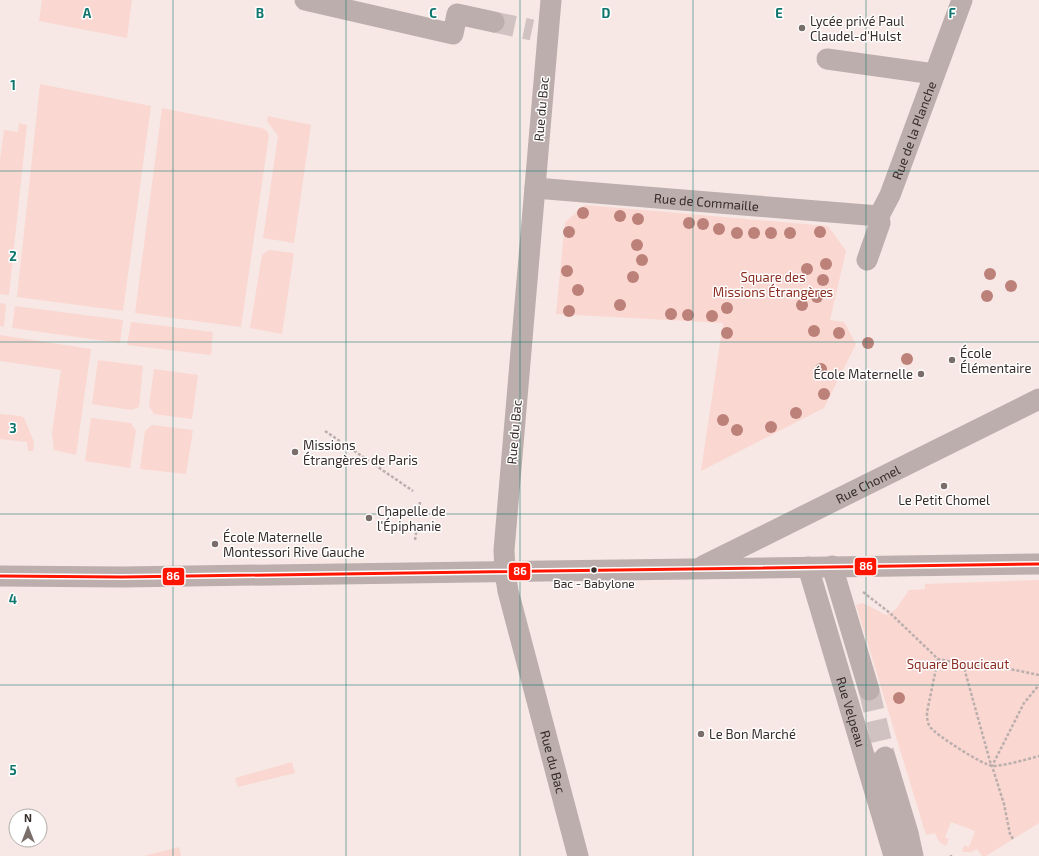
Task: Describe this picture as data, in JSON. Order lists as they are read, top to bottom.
{
  "streets": {
    "street": [
      "Rue du Bac",
      "Rue de la Planche",
      "Rue de Commaille",
      "Rue Chomel",
      "Rue Velpeau"
    ]
  },
  "crossings": [
    ["Rue du Bac", "Rue de Commaille"],
    ["Rue de la Planche", "Rue de Commaille"]
  ],
  "parks": ["Square des Missions Étrangères", "Square Boucicaut"],
  "places": [
    "Lycée privé Paul Claudel-d'Hulst",
    "École Élémentaire",
    "École Maternelle",
    "Missions Étrangères de Paris",
    "Le Petit Chomel",
    "Chapelle de l'Épiphanie",
    "École Maternelle Montessori Rive Gauche",
    "Bac - Babylone",
    "Le Bon Marché"
  ],
  "lines": ["transit line 86"],
  "north": "top",
  "grid": {
    "columns": [
      "A",
      "B",
      "C",
      "D",
      "E",
      "F"
    ],
    "rows": [
      "1",
      "2",
      "3",
      "4",
      "5"
    ]
  }
}
